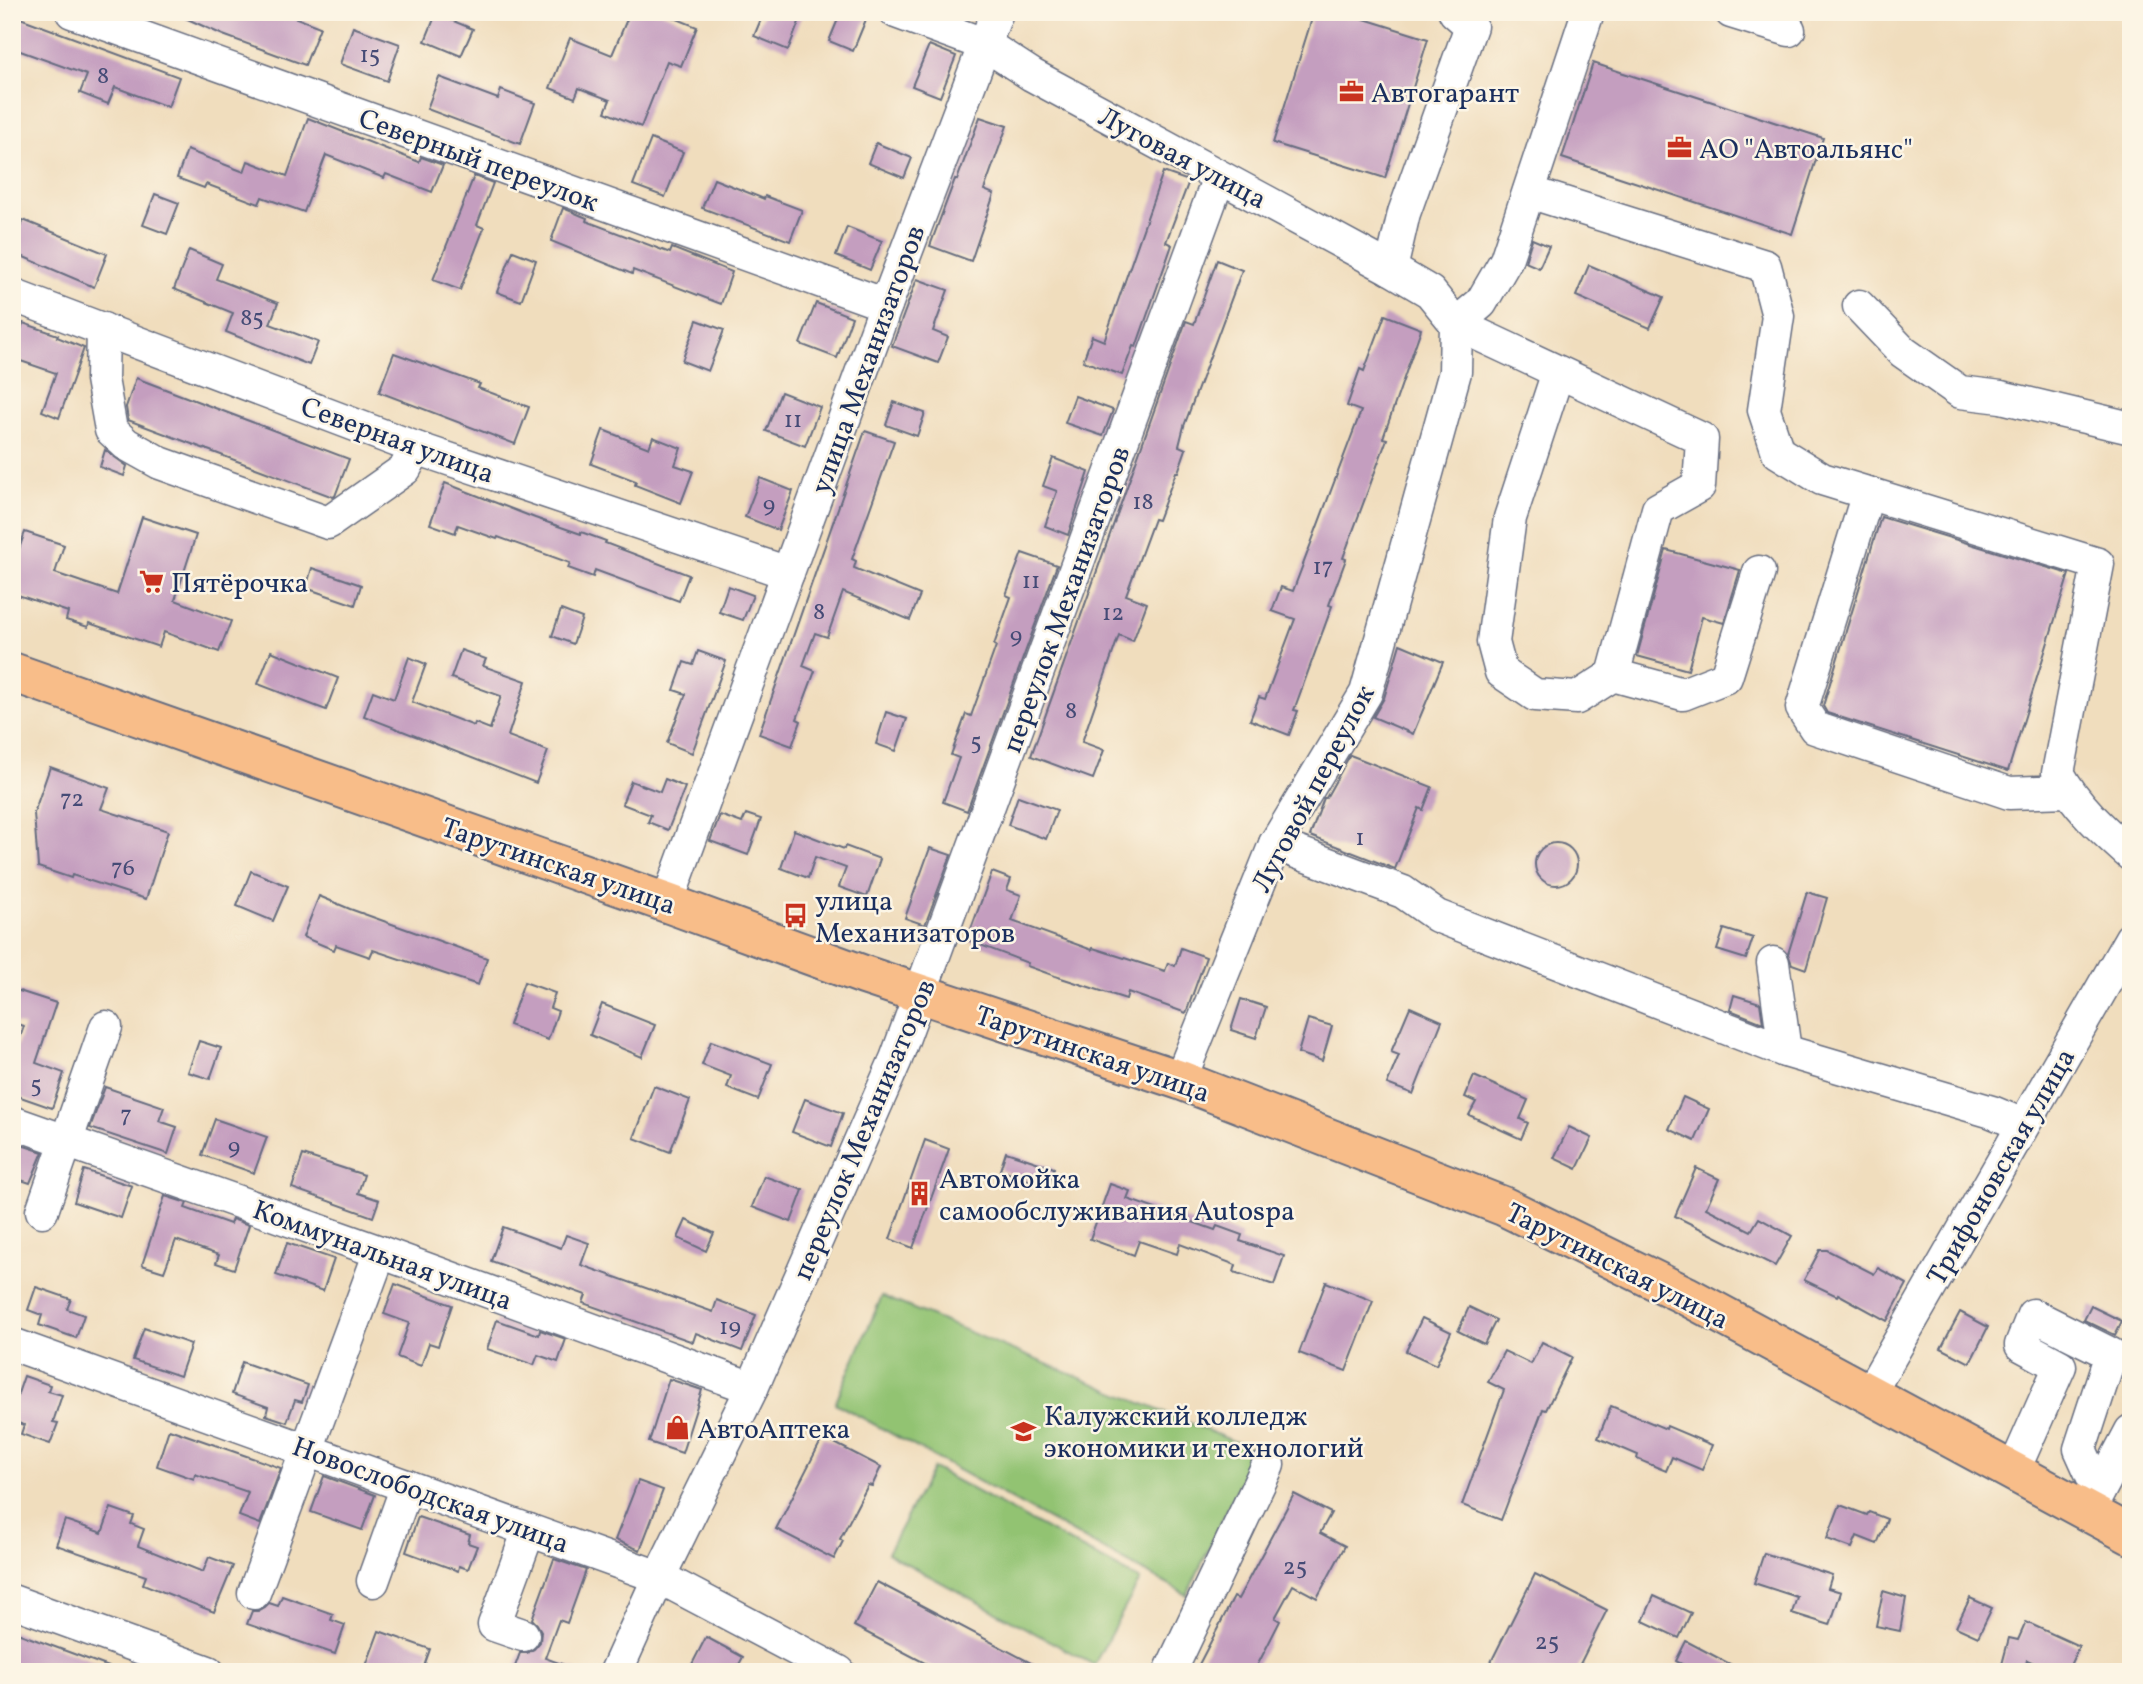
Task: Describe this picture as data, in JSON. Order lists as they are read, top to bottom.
{
  "streets": {
    "main road": ["Тарутинская улица"],
    "street": [
      "Луговая улица",
      "Северный переулок",
      "улица Механизаторов",
      "Северная улица",
      "переулок Механизаторов",
      "Луговой переулок",
      "Трифоновская улица",
      "Коммунальная улица",
      "Новослободская улица"
    ]
  },
  "crossings": [
    ["Луговая улица", "улица Механизаторов"],
    ["Луговая улица", "переулок Механизаторов"],
    ["Луговая улица", "Луговой переулок"],
    ["Северный переулок", "улица Механизаторов"],
    ["улица Механизаторов", "Северная улица"],
    ["улица Механизаторов", "Тарутинская улица"],
    ["переулок Механизаторов", "Тарутинская улица"],
    ["переулок Механизаторов", "Коммунальная улица"],
    ["переулок Механизаторов", "Новослободская улица"],
    ["Луговой переулок", "Тарутинская улица"],
    ["Тарутинская улица", "Трифоновская улица"]
  ],
  "places": {
    "office": ["Автогарант", "АО \"Автоальянс\""],
    "supermarket": ["Пятёрочка"],
    "bus stop": ["улица Механизаторов"],
    "building": ["Автомойка самообслуживания Autospa"],
    "shop": ["АвтоАптека"],
    "school or university": ["Калужский колледж экономики и технологий"]
  },
  "house_numbers": [
    "15",
    "8",
    "85",
    "11",
    "18",
    "9",
    "17",
    "11",
    "8",
    "12",
    "9",
    "8",
    "5",
    "72",
    "1",
    "76",
    "5",
    "7",
    "9",
    "19",
    "25",
    "25"
  ]
}
